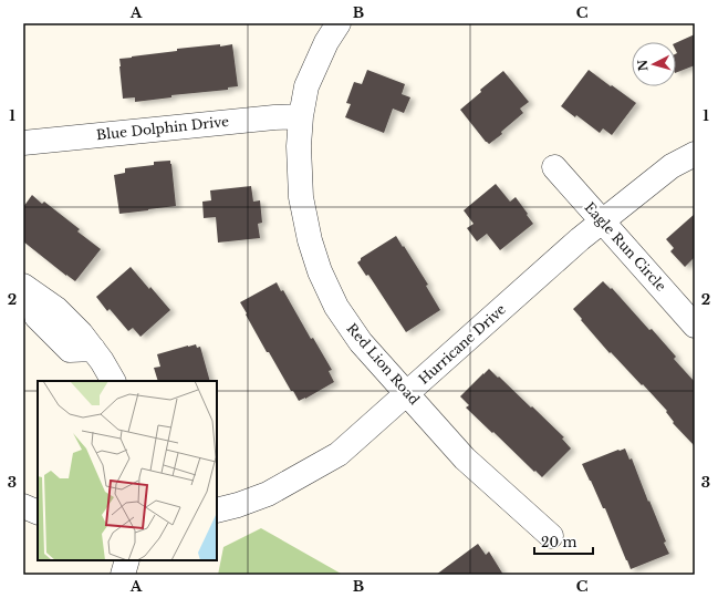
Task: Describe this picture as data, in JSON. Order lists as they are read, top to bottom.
{
  "streets": {
    "street": [
      "Blue Dolphin Drive",
      "Eagle Run Circle",
      "Hurricane Drive",
      "Red Lion Road"
    ]
  },
  "crossings": [
    ["Blue Dolphin Drive", "Red Lion Road"],
    ["Eagle Run Circle", "Hurricane Drive"],
    ["Hurricane Drive", "Red Lion Road"]
  ],
  "scale_bar": "20 m",
  "north": "left",
  "grid": {
    "columns": ["A", "B", "C"],
    "rows": ["1", "2", "3"]
  }
}
